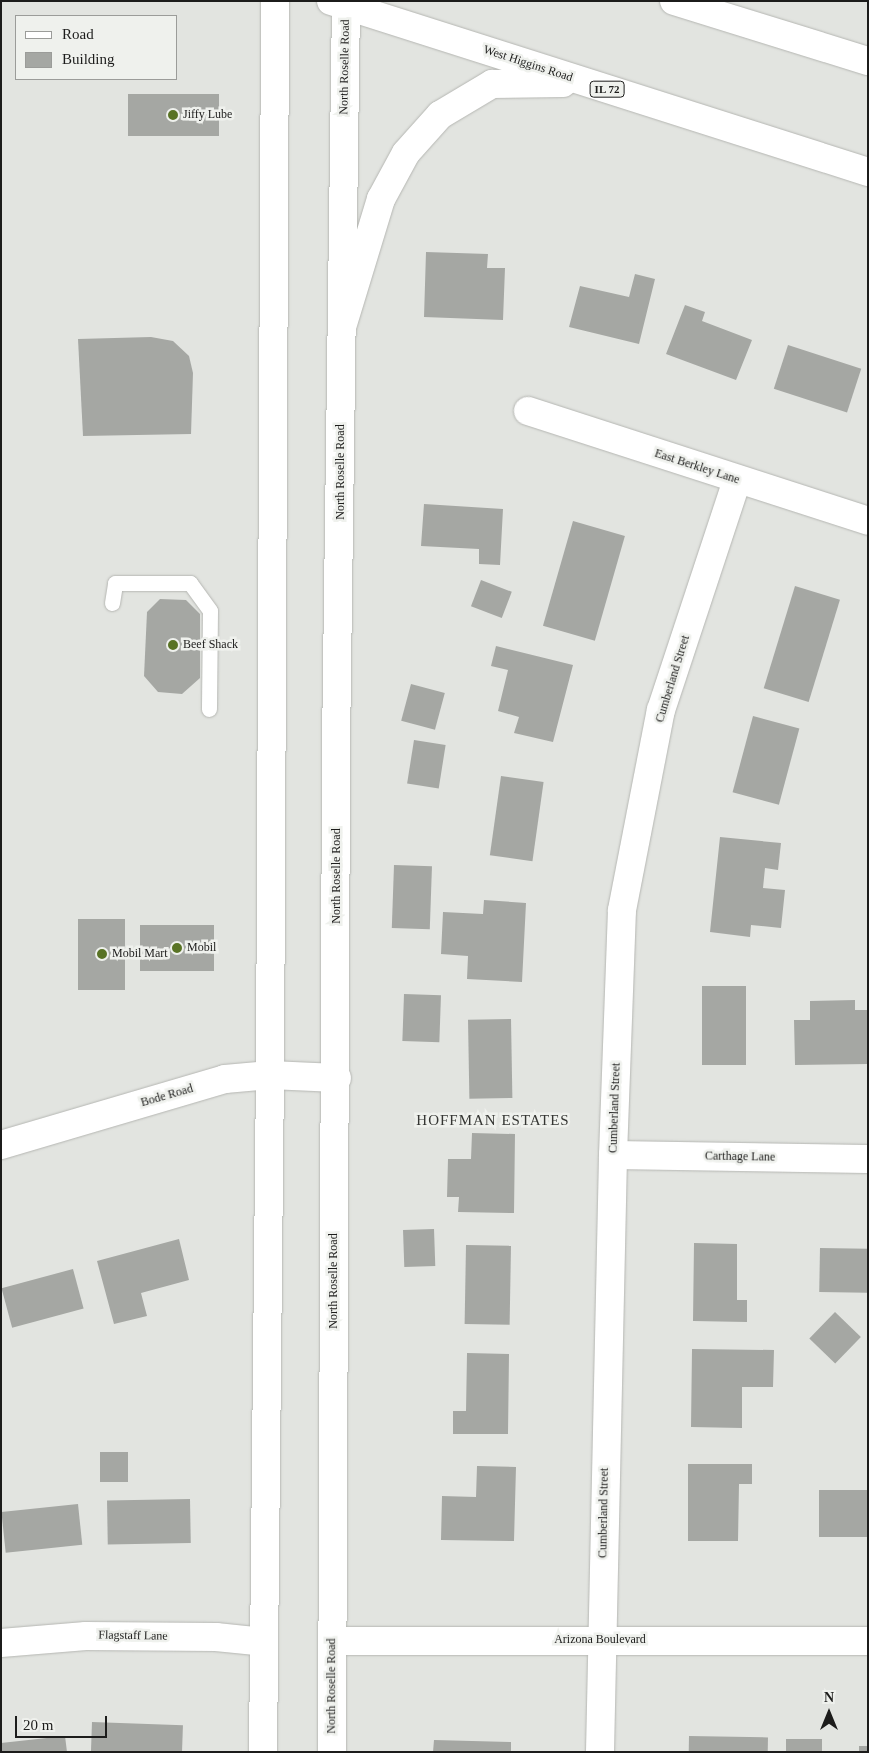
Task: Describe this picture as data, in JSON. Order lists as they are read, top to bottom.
{
  "streets": {
    "main road": [
      "West Higgins Road",
      "North Roselle Road",
      "IL 72",
      "East Berkley Lane",
      "Cumberland Street",
      "Bode Road",
      "Carthage Lane",
      "Flagstaff Lane",
      "Arizona Boulevard"
    ]
  },
  "crossings": [
    ["West Higgins Road", "North Roselle Road"],
    ["North Roselle Road", "Bode Road"],
    ["North Roselle Road", "Arizona Boulevard"],
    ["East Berkley Lane", "Cumberland Street"],
    ["Cumberland Street", "Carthage Lane"],
    ["Cumberland Street", "Arizona Boulevard"]
  ],
  "districts": ["HOFFMAN ESTATES"],
  "places": [
    "Jiffy Lube",
    "Beef Shack",
    "Mobil",
    "Mobil Mart"
  ],
  "legend": ["Road", "Building"],
  "scale_bar": "20 m",
  "north": "top"
}
